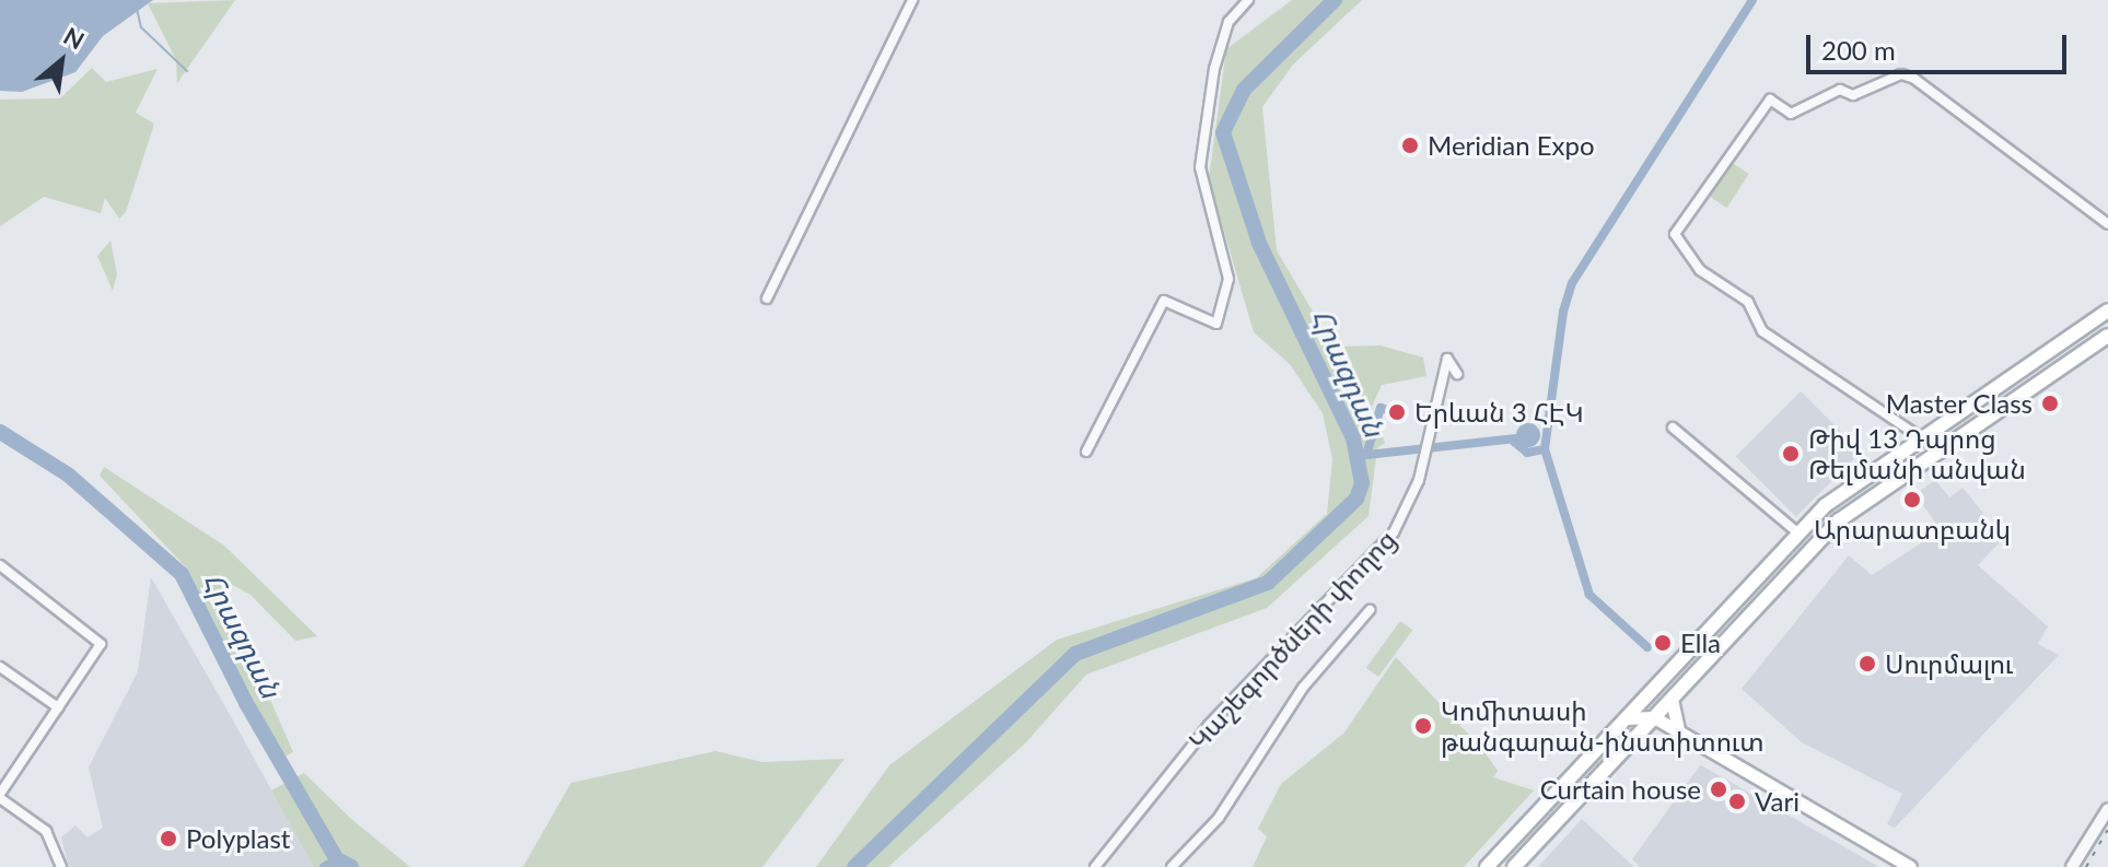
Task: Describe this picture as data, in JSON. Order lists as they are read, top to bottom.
{
  "streets": {
    "street": ["Կաշեգործների փողոց"]
  },
  "water": ["Հրազդան"],
  "places": [
    "Meridian Expo",
    "Master Class",
    "Երևան 3 ՀԷԿ",
    "Թիվ 13 Դպրոց Թելմանի անվան",
    "Արարատբանկ",
    "Ella",
    "Սուրմալու",
    "Կոմիտասի թանգարան-ինստիտուտ",
    "Curtain house",
    "Vari",
    "Polyplast"
  ],
  "scale_bar": "200 m",
  "north": "top right"
}
